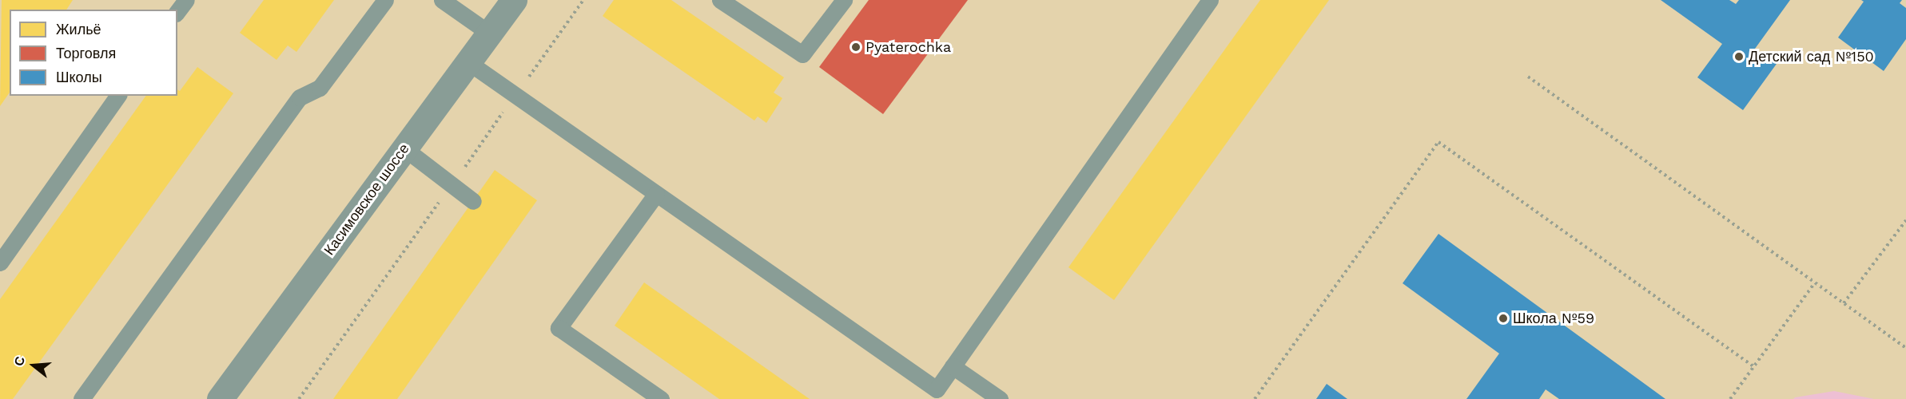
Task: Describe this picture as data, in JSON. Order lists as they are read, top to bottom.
{
  "streets": {
    "street": ["Касимовское шоссе"]
  },
  "places": ["Pyaterochka", "Детский сад №150", "Школа №59"],
  "legend": ["Жильё", "Торговля", "Школы"],
  "north": "left"
}
